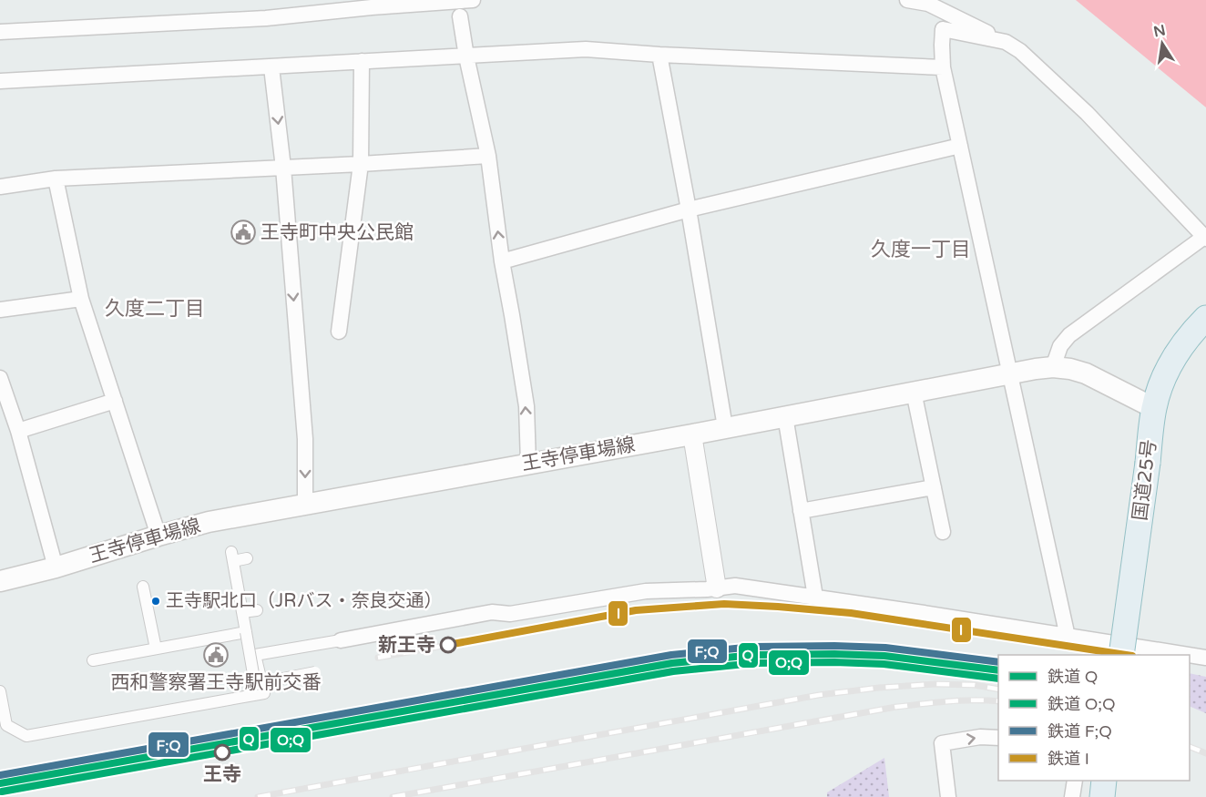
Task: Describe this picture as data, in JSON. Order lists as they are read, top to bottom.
{
  "streets": {
    "highway": ["国道25号"],
    "main road": ["王寺停車場線"]
  },
  "crossings": [
    ["王寺停車場線", "国道25号"]
  ],
  "districts": ["久度一丁目", "久度二丁目"],
  "places": {
    "public building": ["王寺町中央公民館", "西和警察署王寺駅前交番"],
    "other": ["王寺駅北口（JRバス・奈良交通）", "新王寺", "王寺"]
  },
  "lines": [
    "rail line I",
    "rail line F;Q",
    "rail line Q",
    "rail line O;Q"
  ],
  "legend": [
    "鉄道 Q",
    "鉄道 O;Q",
    "鉄道 F;Q",
    "鉄道 I"
  ],
  "north": "top"
}
